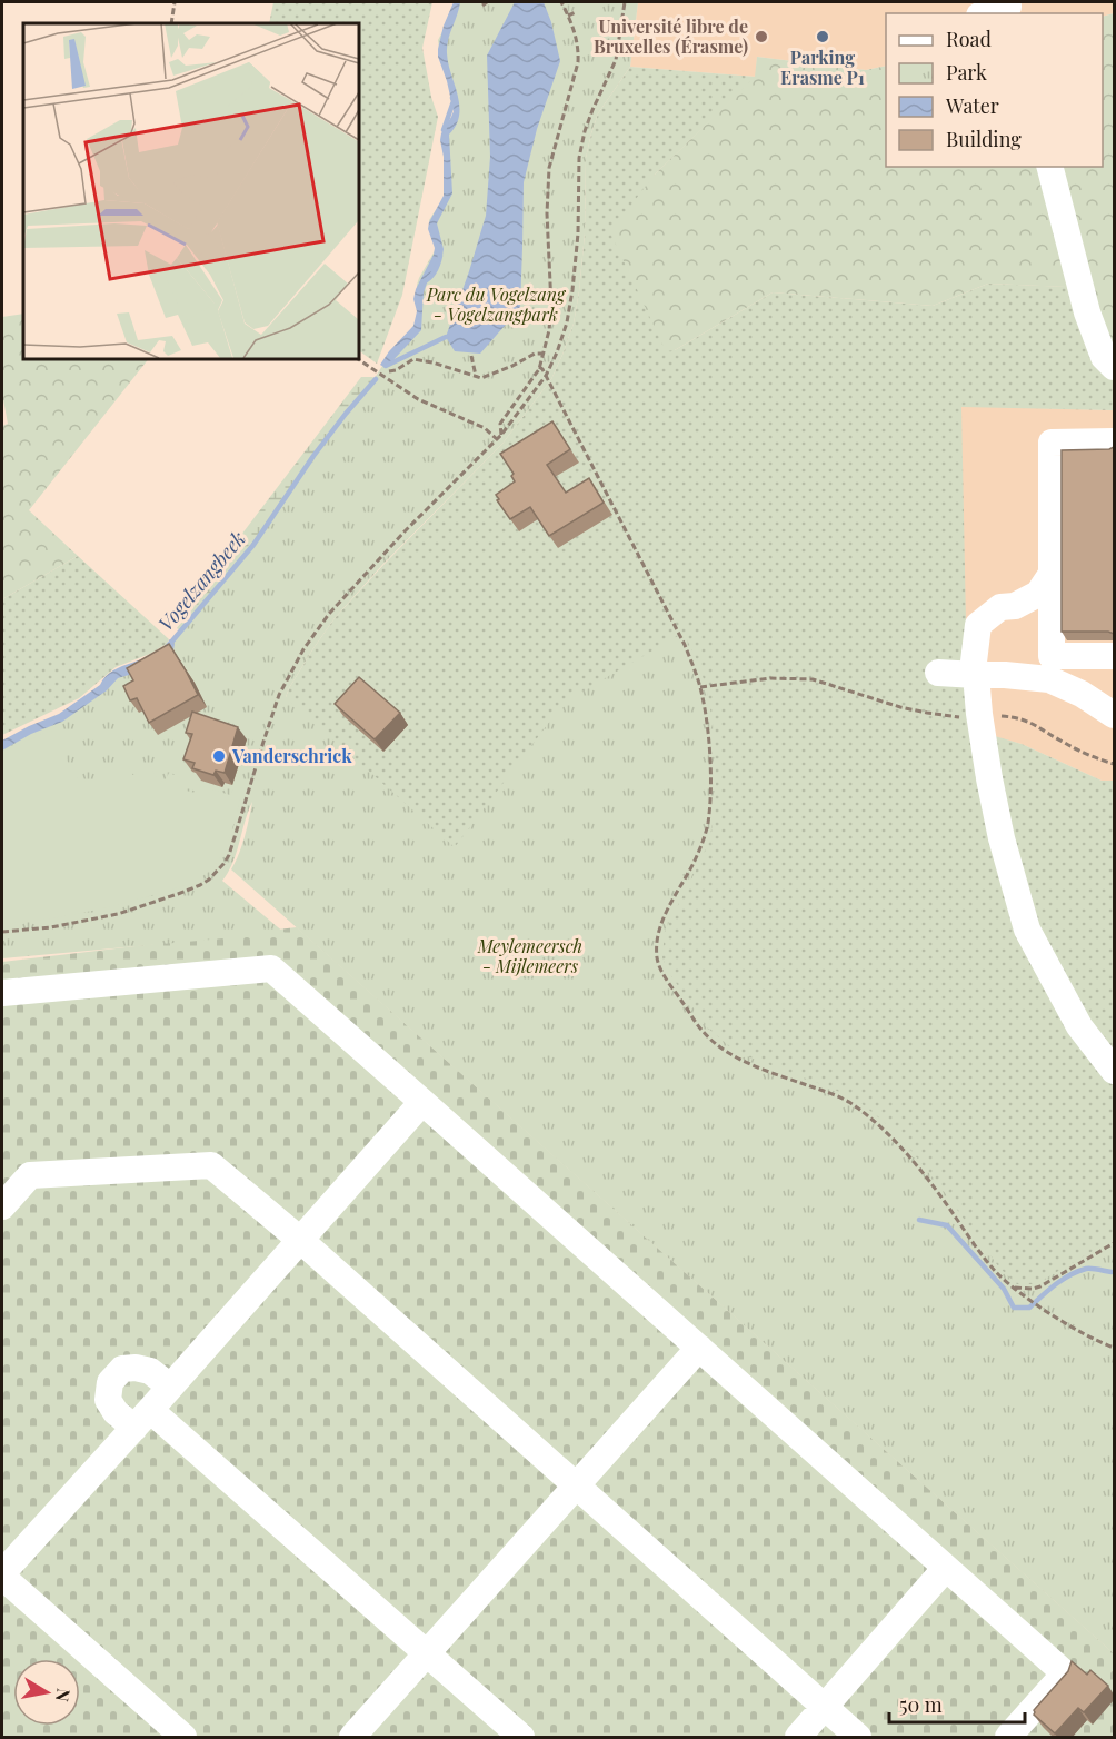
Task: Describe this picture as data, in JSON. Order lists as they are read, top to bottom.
{
  "water": ["Vogelzangbeek"],
  "parks": ["Parc du Vogelzang - Vogelzangpark", "Meylemeersch - Mijlemeers"],
  "places": ["Université libre de Bruxelles (Érasme)", "Parking Erasme P1", "Vanderschrick"],
  "legend": [
    "Road",
    "Park",
    "Water",
    "Building"
  ],
  "scale_bar": "50 m",
  "north": "right"
}
